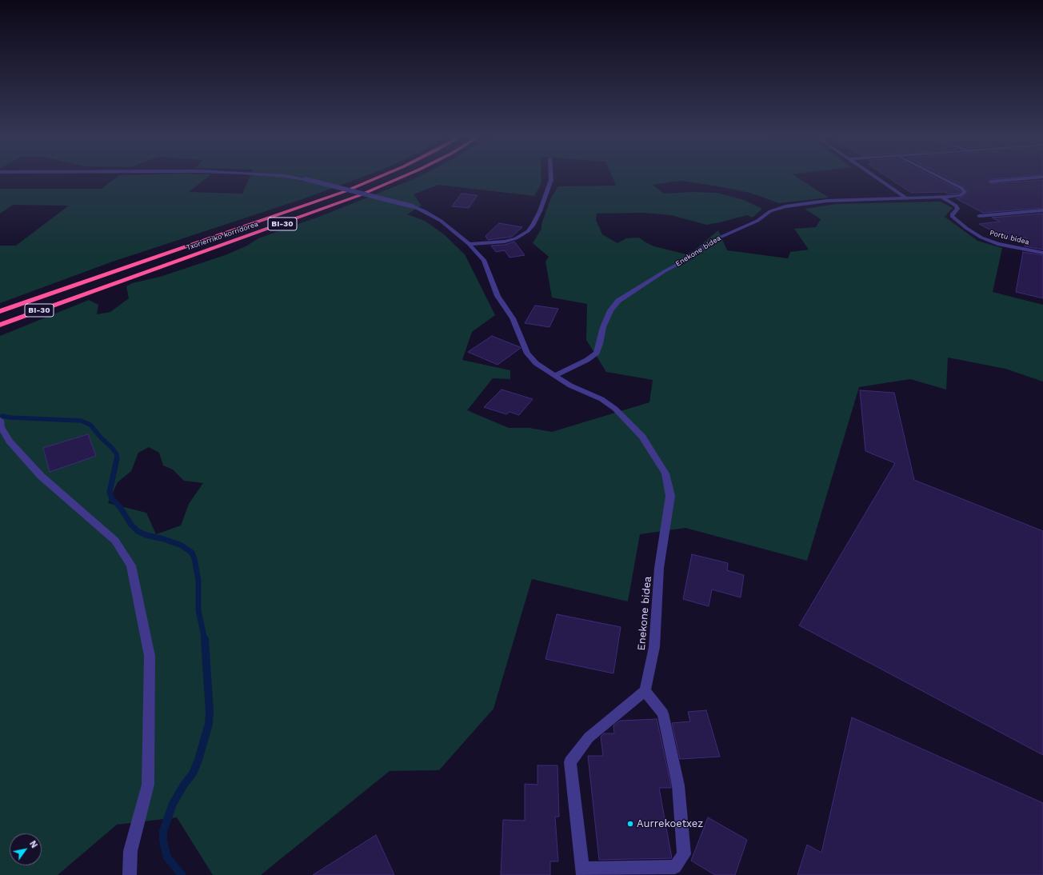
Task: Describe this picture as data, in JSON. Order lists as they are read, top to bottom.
{
  "streets": {
    "highway": ["BI-30", "Txorierriko korridorea"],
    "street": ["Portu bidea", "Enekone bidea"]
  },
  "crossings": [
    ["Portu bidea", "Enekone bidea"]
  ],
  "places": ["Aurrekoetxez"],
  "north": "top right"
}
